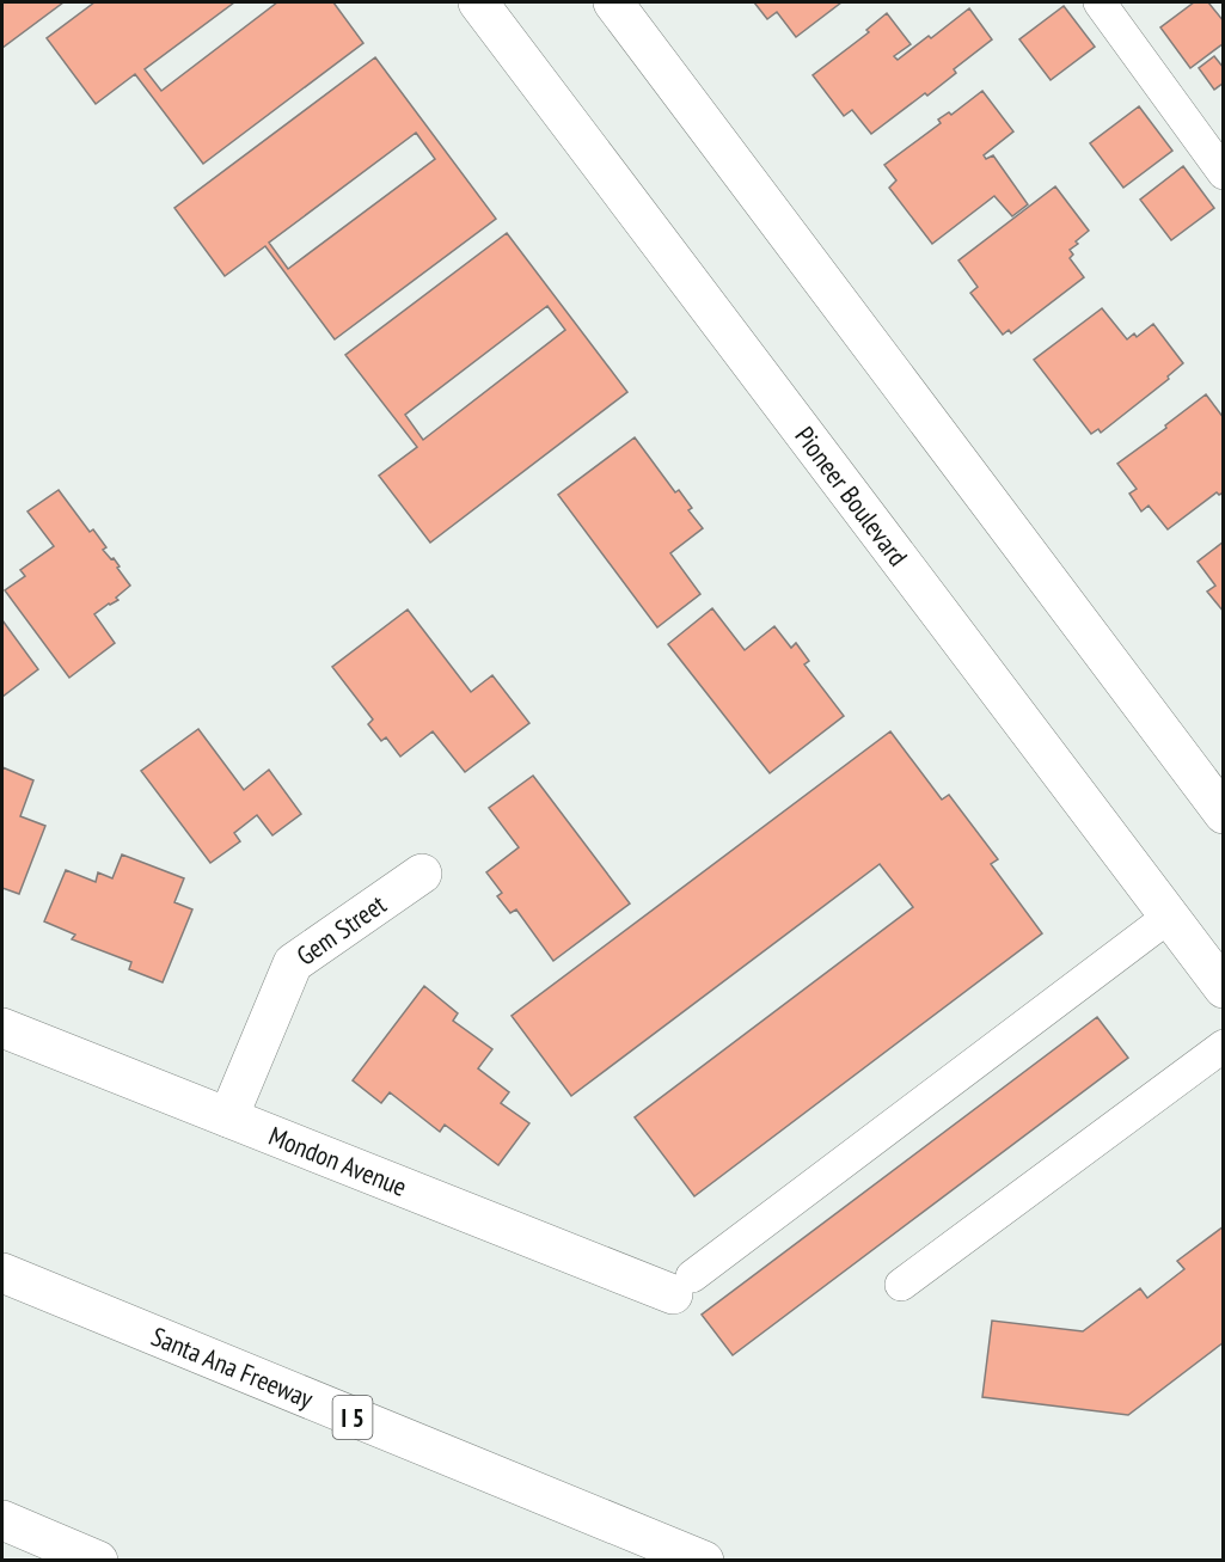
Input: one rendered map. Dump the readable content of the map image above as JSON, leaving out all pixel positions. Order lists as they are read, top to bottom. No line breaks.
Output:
{"streets":{"main road":["Pioneer Boulevard","Gem Street","Mondon Avenue","Santa Ana Freeway","I 5"]},"crossings":[["Gem Street","Mondon Avenue"]]}
